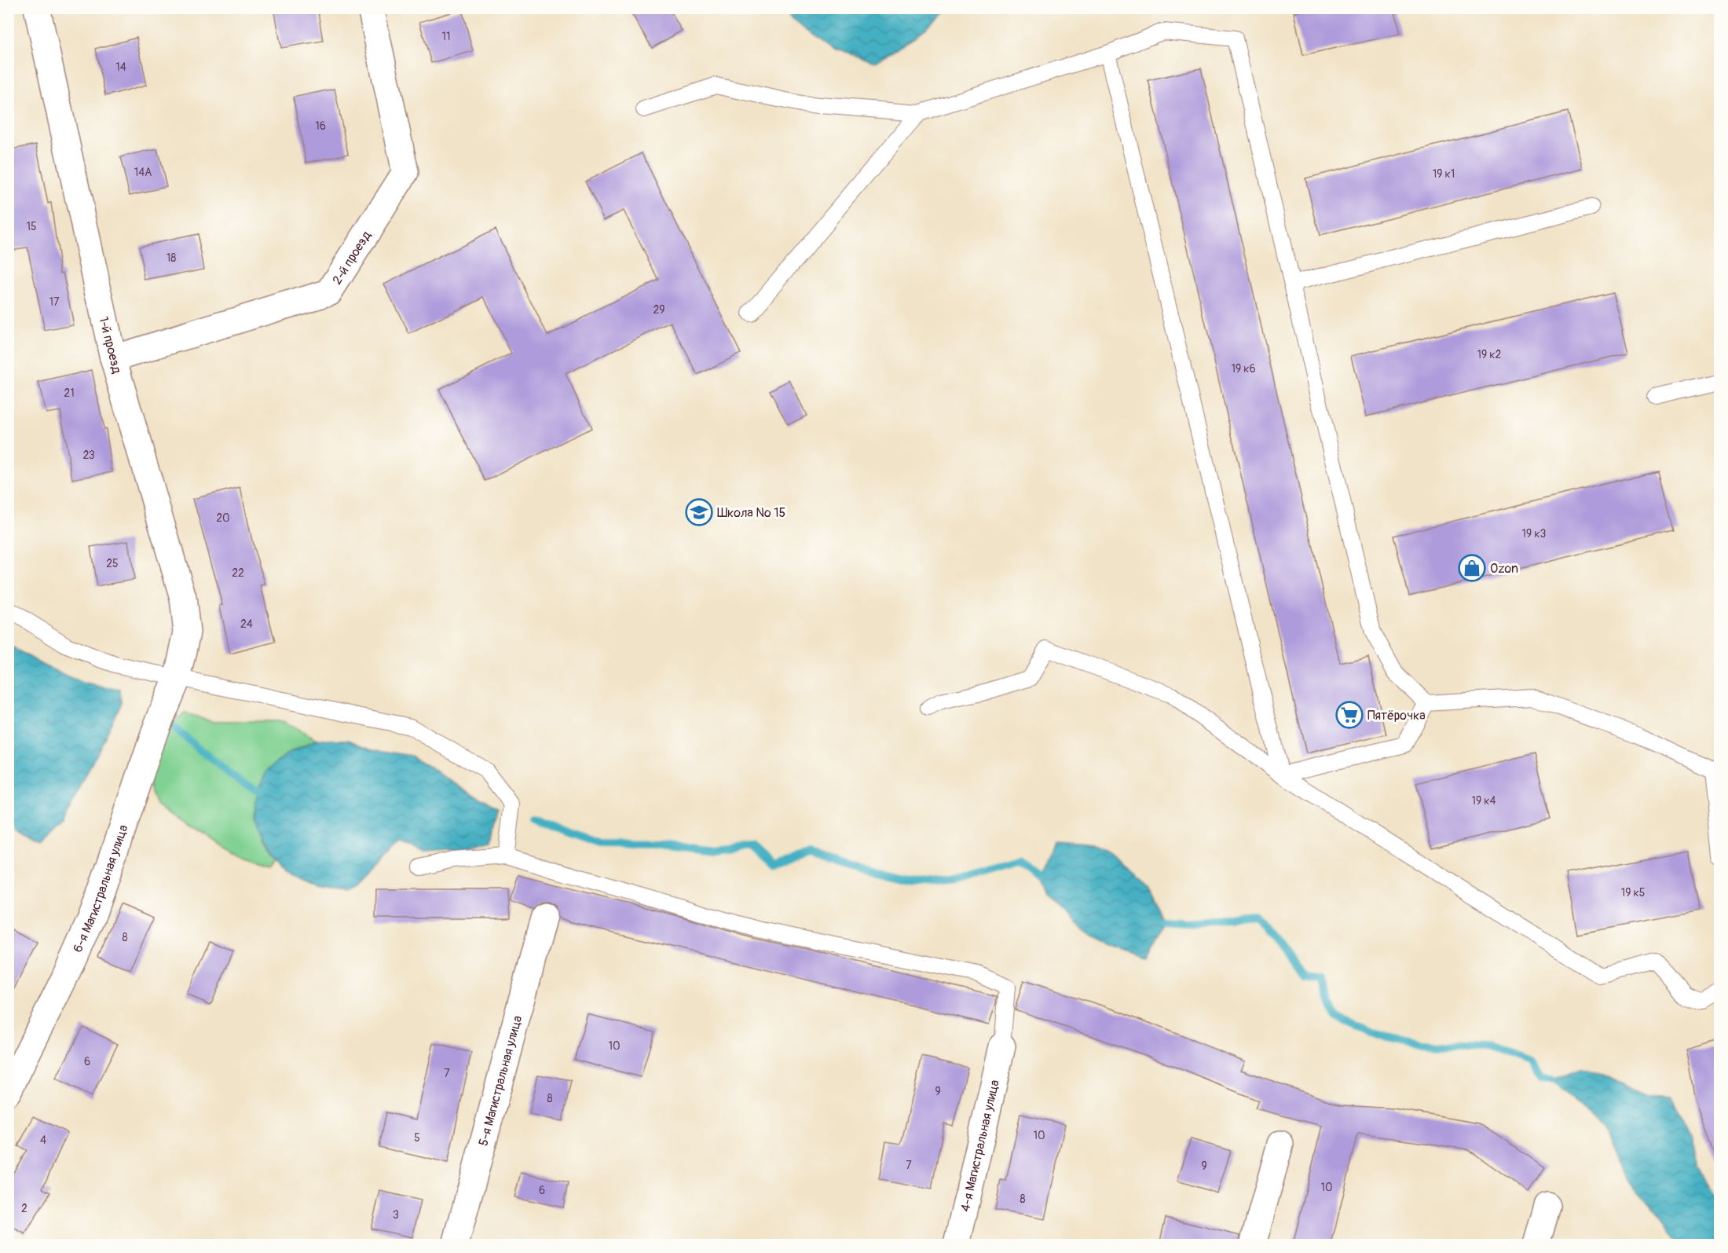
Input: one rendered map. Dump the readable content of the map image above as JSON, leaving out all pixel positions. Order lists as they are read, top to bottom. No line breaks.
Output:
{"streets":{"street":["2-й проезд","1-й проезд","6-я Магистральная улица","5-я Магистральная улица","4-я Магистральная улица"]},"crossings":[["2-й проезд","1-й проезд"],["1-й проезд","6-я Магистральная улица"]],"places":{"school or university":["Школа № 15"],"shop":["Ozon"],"supermarket":["Пятёрочка"]},"house_numbers":["11","14","16","14А","19 к1","15","18","17","29","19 к2","19 к6","21","23","20","19 к3","25","22","24","19 к4","19 к5","8","10","6","7","9","8","10","5","4","7","9","10","6","8","2","3"]}
